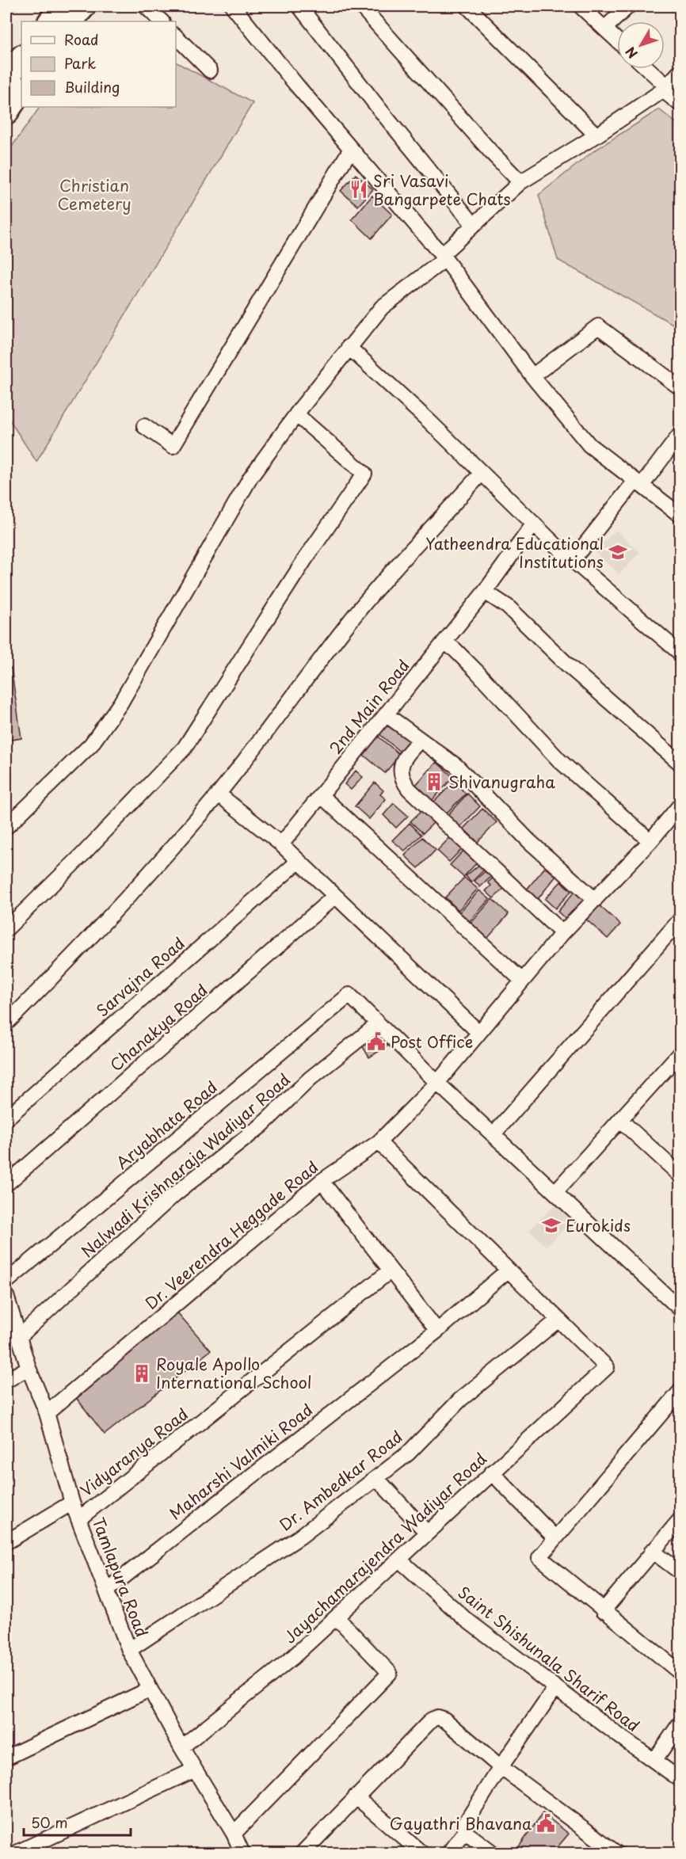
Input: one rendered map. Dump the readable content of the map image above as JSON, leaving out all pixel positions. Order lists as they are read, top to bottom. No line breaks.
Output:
{"streets":{"street":["2nd Main Road","Sarvajna Road","Chanakya Road","Aryabhata Road","Nalwadi Krishnaraja Wadiyar Road","Dr. Veerendra Heggade Road","Vidyaranya Road","Maharshi Valmiki Road","Dr. Ambedkar Road","Jayachamarajendra Wadiyar Road","Tamlapura Road","Saint Shishunala Sharif Road"]},"crossings":[["Aryabhata Road","Nalwadi Krishnaraja Wadiyar Road"],["Nalwadi Krishnaraja Wadiyar Road","Tamlapura Road"],["Dr. Veerendra Heggade Road","Tamlapura Road"],["Vidyaranya Road","Tamlapura Road"],["Maharshi Valmiki Road","Tamlapura Road"],["Dr. Ambedkar Road","Jayachamarajendra Wadiyar Road"],["Dr. Ambedkar Road","Tamlapura Road"],["Jayachamarajendra Wadiyar Road","Tamlapura Road"],["Jayachamarajendra Wadiyar Road","Saint Shishunala Sharif Road"]],"parks":["Christian Cemetery"],"places":{"restaurant":["Sri Vasavi Bangarpete Chats"],"school or university":["Yatheendra Educational Institutions","Eurokids"],"building":["Shivanugraha","Royale Apollo International School"],"public building":["Post Office","Gayathri Bhavana"]},"legend":["Road","Park","Building"],"scale_bar":"50 m","north":"bottom left"}
